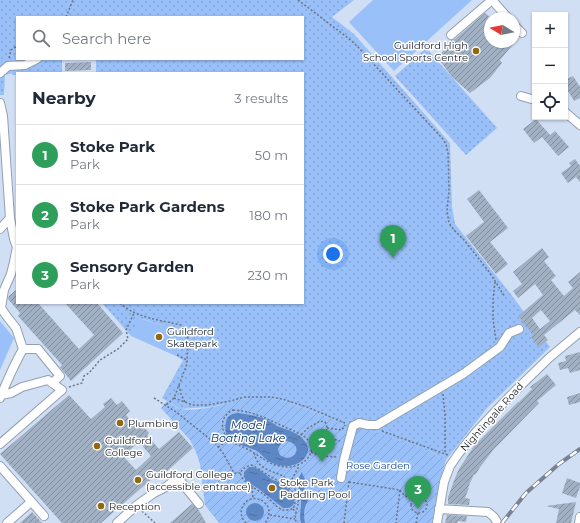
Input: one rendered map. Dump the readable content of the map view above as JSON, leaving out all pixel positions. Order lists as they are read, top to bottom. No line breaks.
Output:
{"streets":{"street":["Nightingale Road"]},"water":["Model Boating Lake"],"parks":["Rose Garden"],"places":["Guildford High School Sports Centre","Guildford Skatepark","Plumbing","Guildford College","Guildford College (accessible entrance)","Stoke Park Paddling Pool","Reception"],"north":"left","page":{"map_buttons":["+","−"],"search":"Search here","heading":["Nearby","3 results"],"list":[{"mark":"1","name":"Stoke Park","note":"Park","value":"50 m"},{"mark":"2","name":"Stoke Park Gardens","note":"Park","value":"180 m"},{"mark":"3","name":"Sensory Garden","note":"Park","value":"230 m"}],"pins":["1","2","3"]}}
